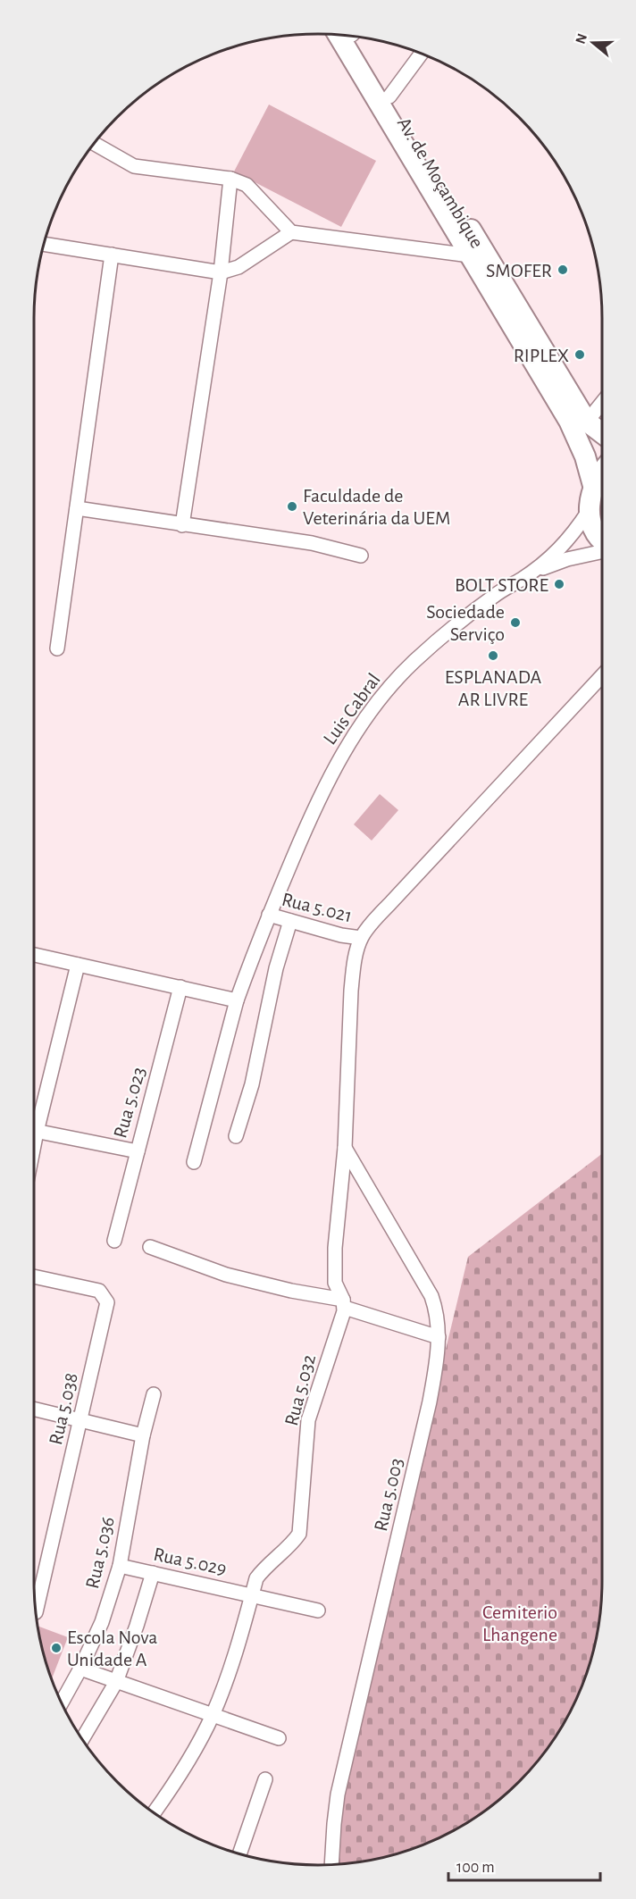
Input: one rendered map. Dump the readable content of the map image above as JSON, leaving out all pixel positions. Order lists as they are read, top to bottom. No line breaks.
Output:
{"streets":{"highway":["Av. de Moçambique"],"street":["Luis Cabral","Rua 5.021","Rua 5.023","Rua 5.032","Rua 5.038","Rua 5.003","Rua 5.036","Rua 5.029"]},"crossings":[["Luis Cabral","Rua 5.021"],["Rua 5.032","Rua 5.029"],["Rua 5.036","Rua 5.029"]],"parks":["Cemiterio Lhangene"],"places":["SMOFER","RIPLEX","Faculdade de Veterinária da UEM","BOLT STORE","Sociedade Serviço","ESPLANADA AR LIVRE","Escola Nova Unidade A"],"scale_bar":"100 m","north":"left"}
